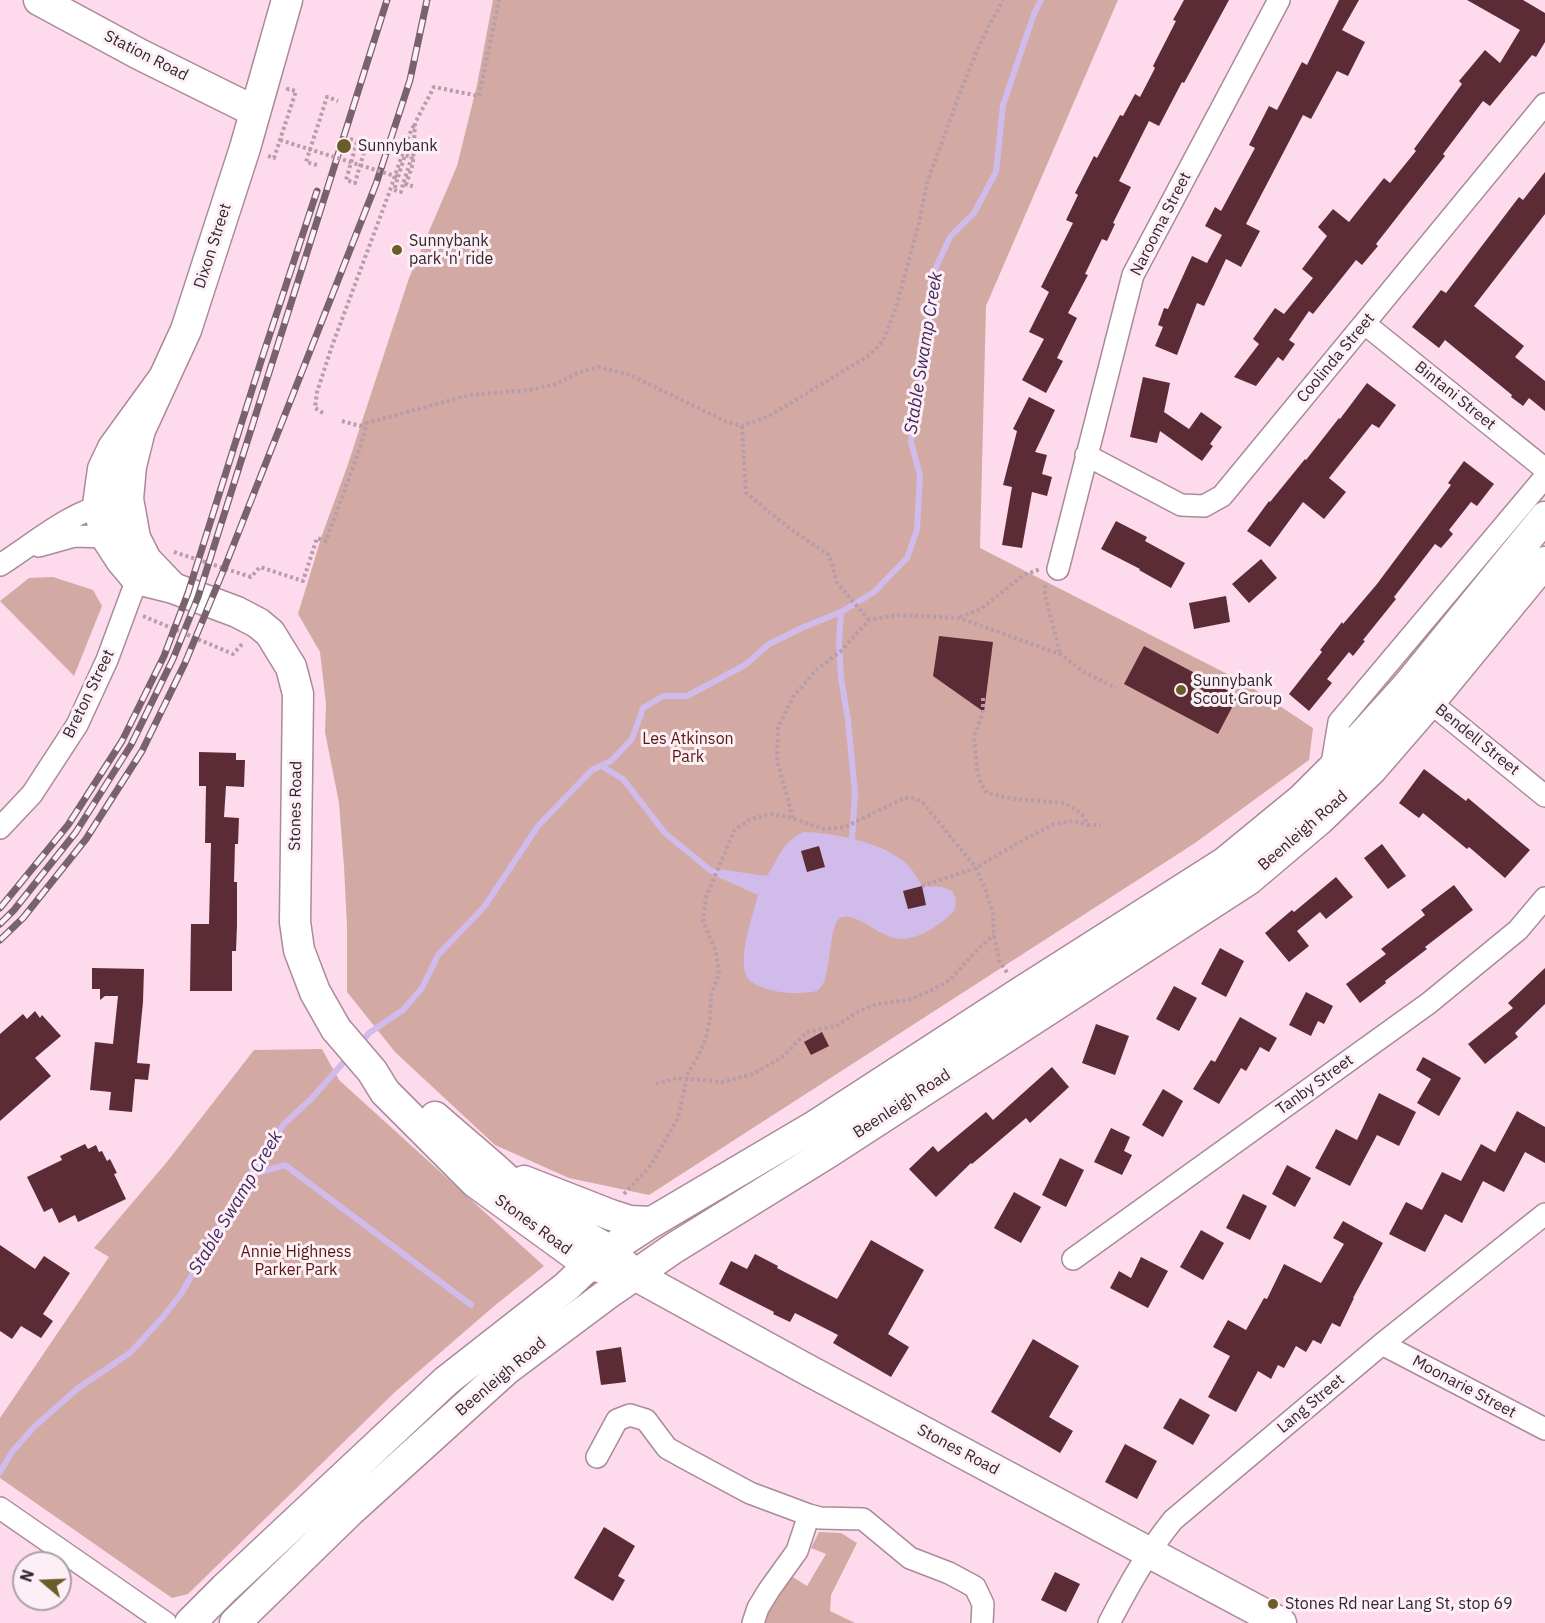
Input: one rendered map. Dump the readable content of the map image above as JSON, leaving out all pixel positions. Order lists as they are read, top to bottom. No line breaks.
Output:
{"streets":{"main road":["Station Road","Dixon Street","Stones Road","Beenleigh Road"],"street":["Narooma Street","Coolinda Street","Bintani Street","Breton Street","Bendell Street","Tanby Street","Moonarie Street","Lang Street"]},"crossings":[["Station Road","Dixon Street"],["Narooma Street","Coolinda Street"],["Dixon Street","Stones Road"],["Coolinda Street","Bintani Street"],["Breton Street","Stones Road"],["Bendell Street","Beenleigh Road"],["Stones Road","Beenleigh Road"],["Stones Road","Lang Street"],["Moonarie Street","Lang Street"]],"water":["Stable Swamp Creek"],"parks":["Les Atkinson Park","Annie Highness Parker Park"],"places":["Sunnybank","Sunnybank park 'n' ride","Sunnybank Scout Group","Stones Rd near Lang St, stop 69"],"north":"left"}
